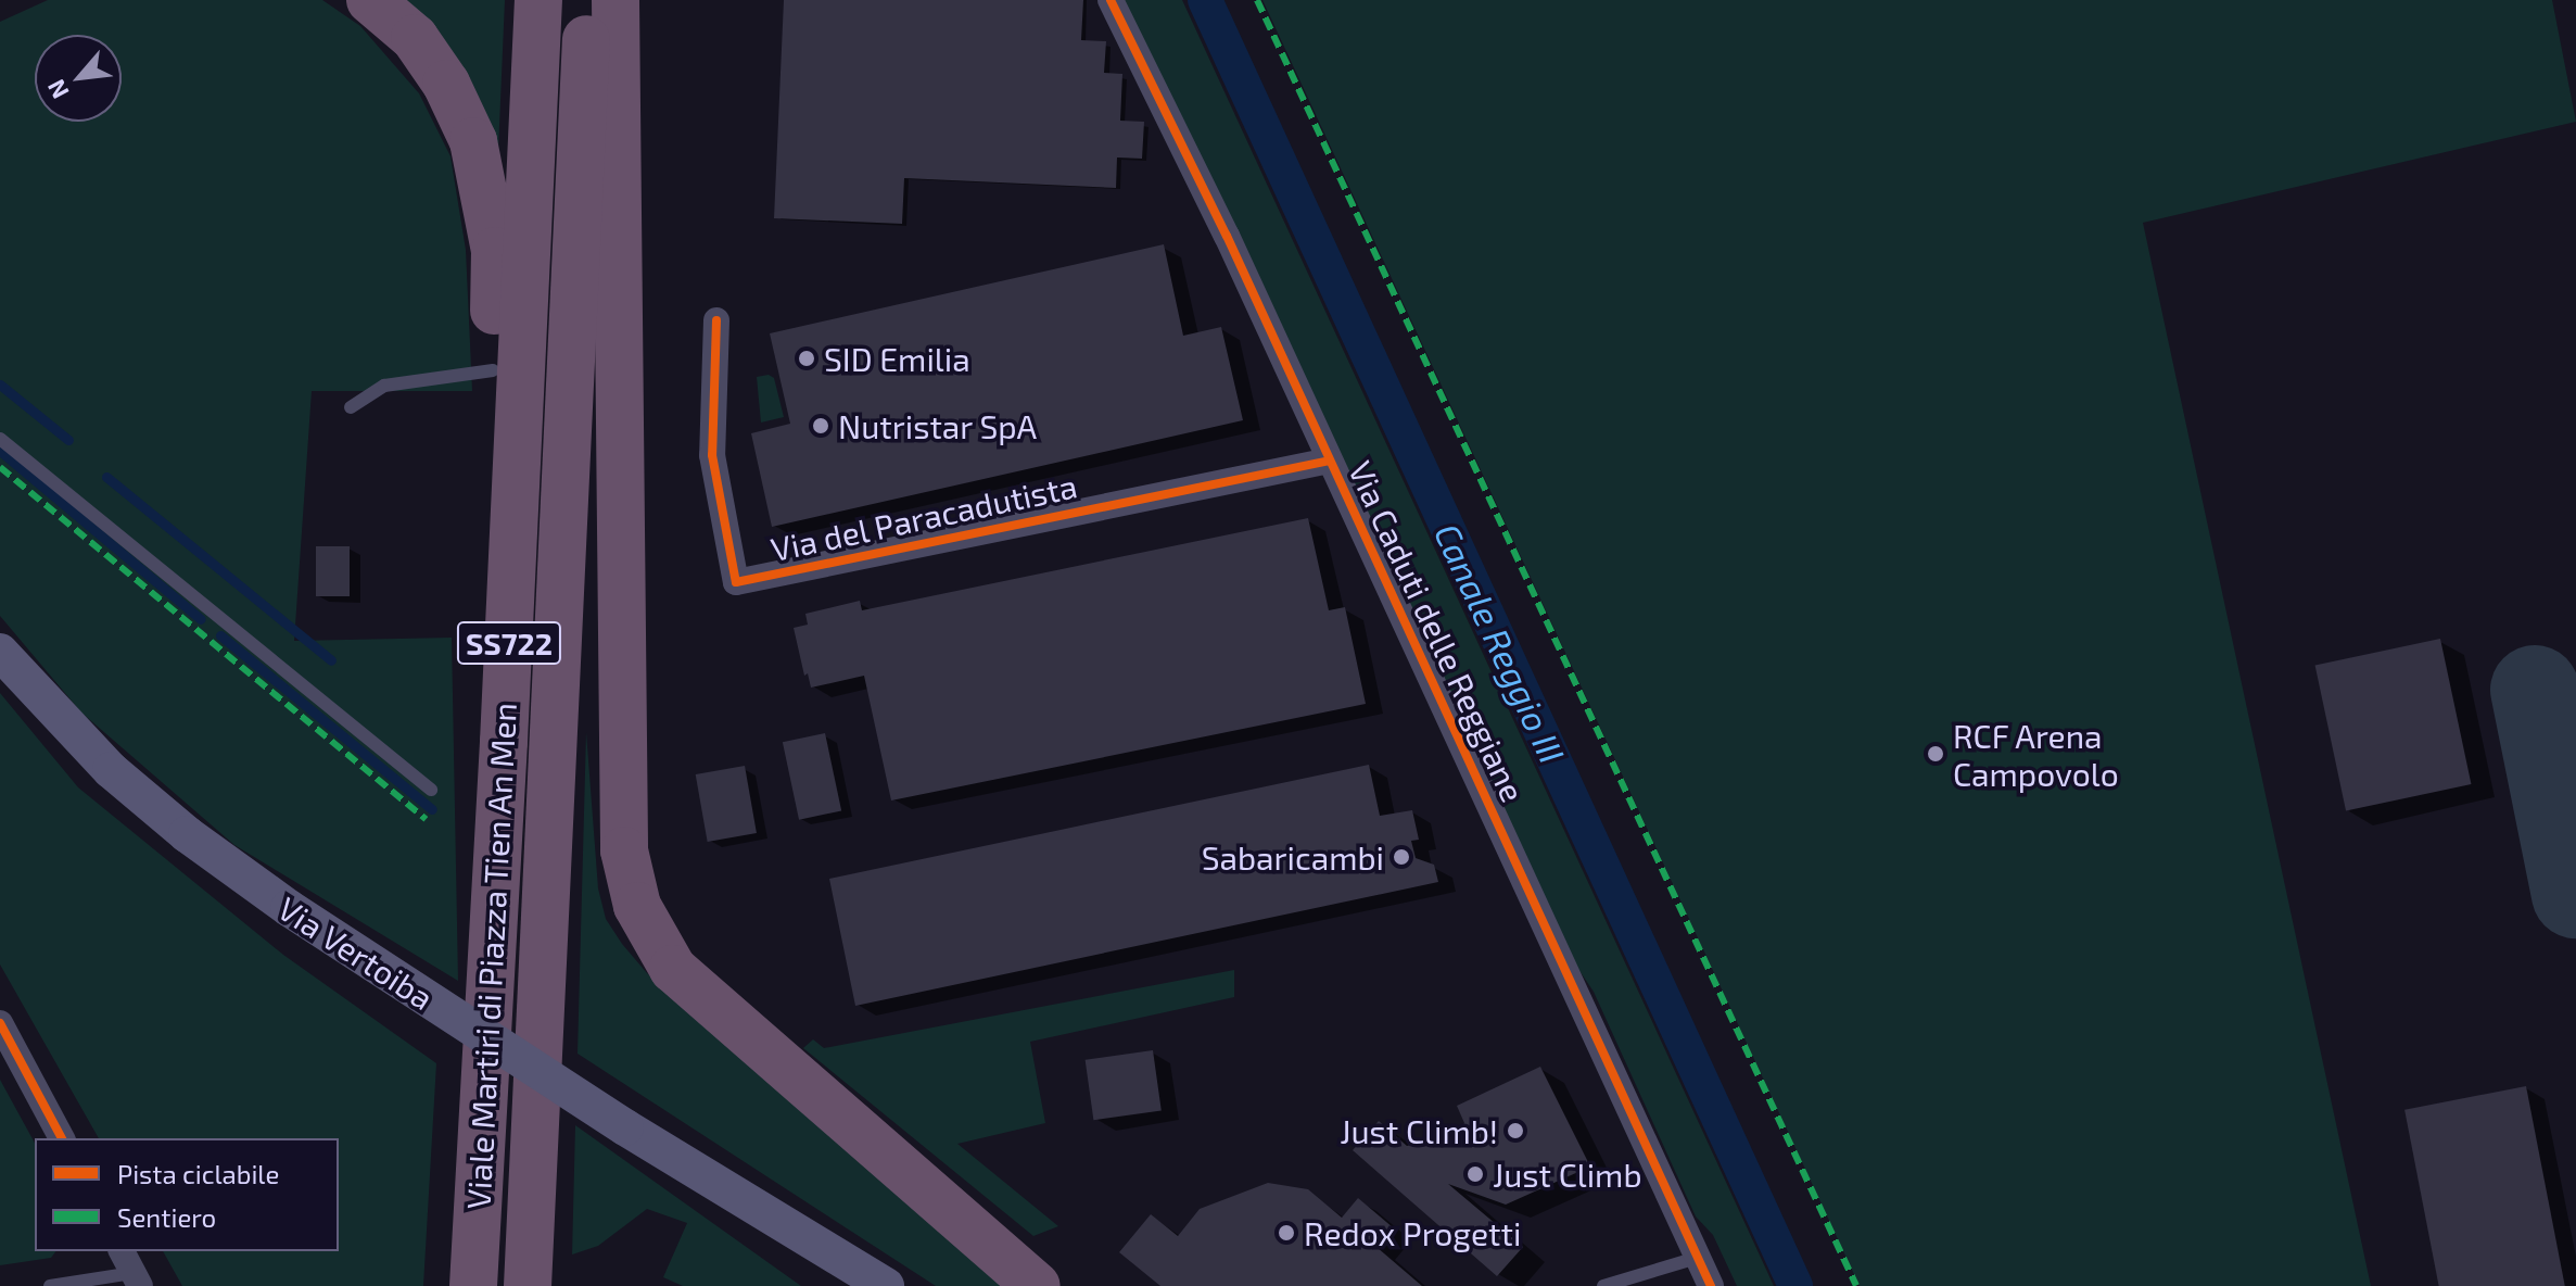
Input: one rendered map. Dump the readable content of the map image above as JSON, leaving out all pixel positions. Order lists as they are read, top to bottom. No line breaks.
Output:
{"streets":{"highway":["SS722","Viale Martiri di Piazza Tien An Men"],"main road":["Via Vertoiba"],"street":["Via del Paracadutista","Via Caduti delle Reggiane"]},"crossings":[["Via del Paracadutista","Via Caduti delle Reggiane"],["SS722","Viale Martiri di Piazza Tien An Men"]],"water":["Canale Reggio III"],"places":["SID Emilia","Nutristar SpA","RCF Arena Campovolo","Sabaricambi","Just Climb!","Just Climb","Redox Progetti"],"legend":["Pista ciclabile","Sentiero"],"north":"bottom left"}
